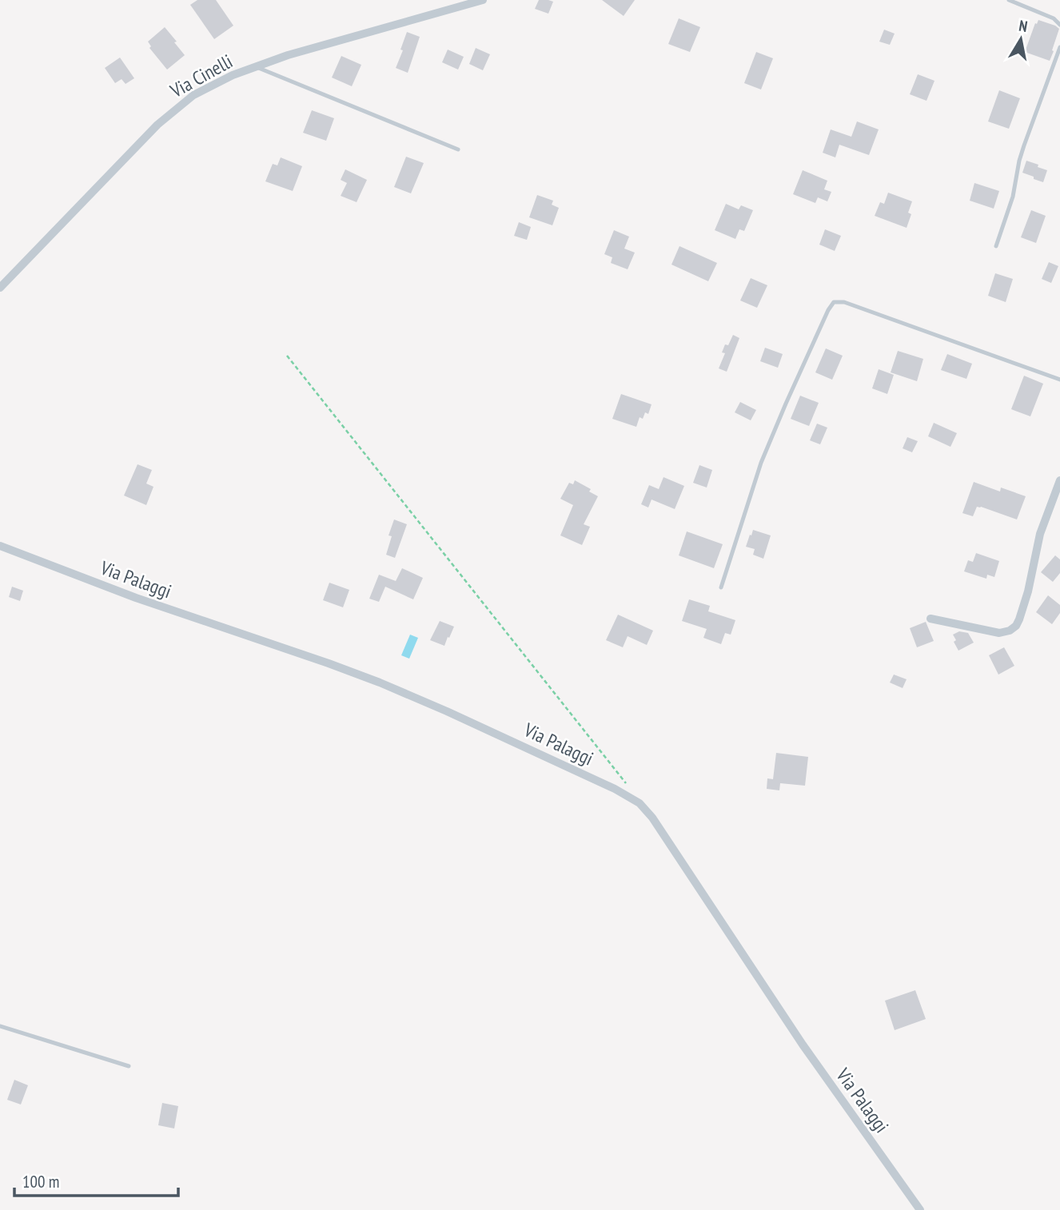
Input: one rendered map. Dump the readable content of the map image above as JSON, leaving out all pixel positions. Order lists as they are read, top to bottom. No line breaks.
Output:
{"streets":{"street":["Via Cinelli","Via Palaggi"]},"scale_bar":"100 m","north":"top"}
